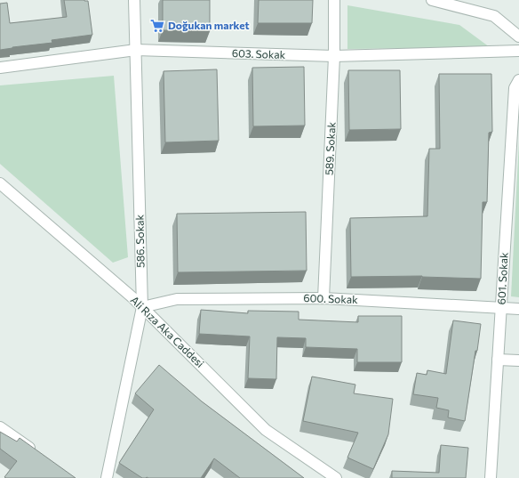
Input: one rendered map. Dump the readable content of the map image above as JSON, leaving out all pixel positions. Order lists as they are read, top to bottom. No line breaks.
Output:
{"streets":{"street":["603. Sokak","589. Sokak","586. Sokak","601. Sokak","600. Sokak","Ali Rıza Aka Caddesi"]},"crossings":[["603. Sokak","589. Sokak"],["603. Sokak","586. Sokak"],["589. Sokak","600. Sokak"],["586. Sokak","600. Sokak"],["586. Sokak","Ali Rıza Aka Caddesi"],["601. Sokak","600. Sokak"],["600. Sokak","Ali Rıza Aka Caddesi"]],"places":{"supermarket":["Doğukan market"]}}
